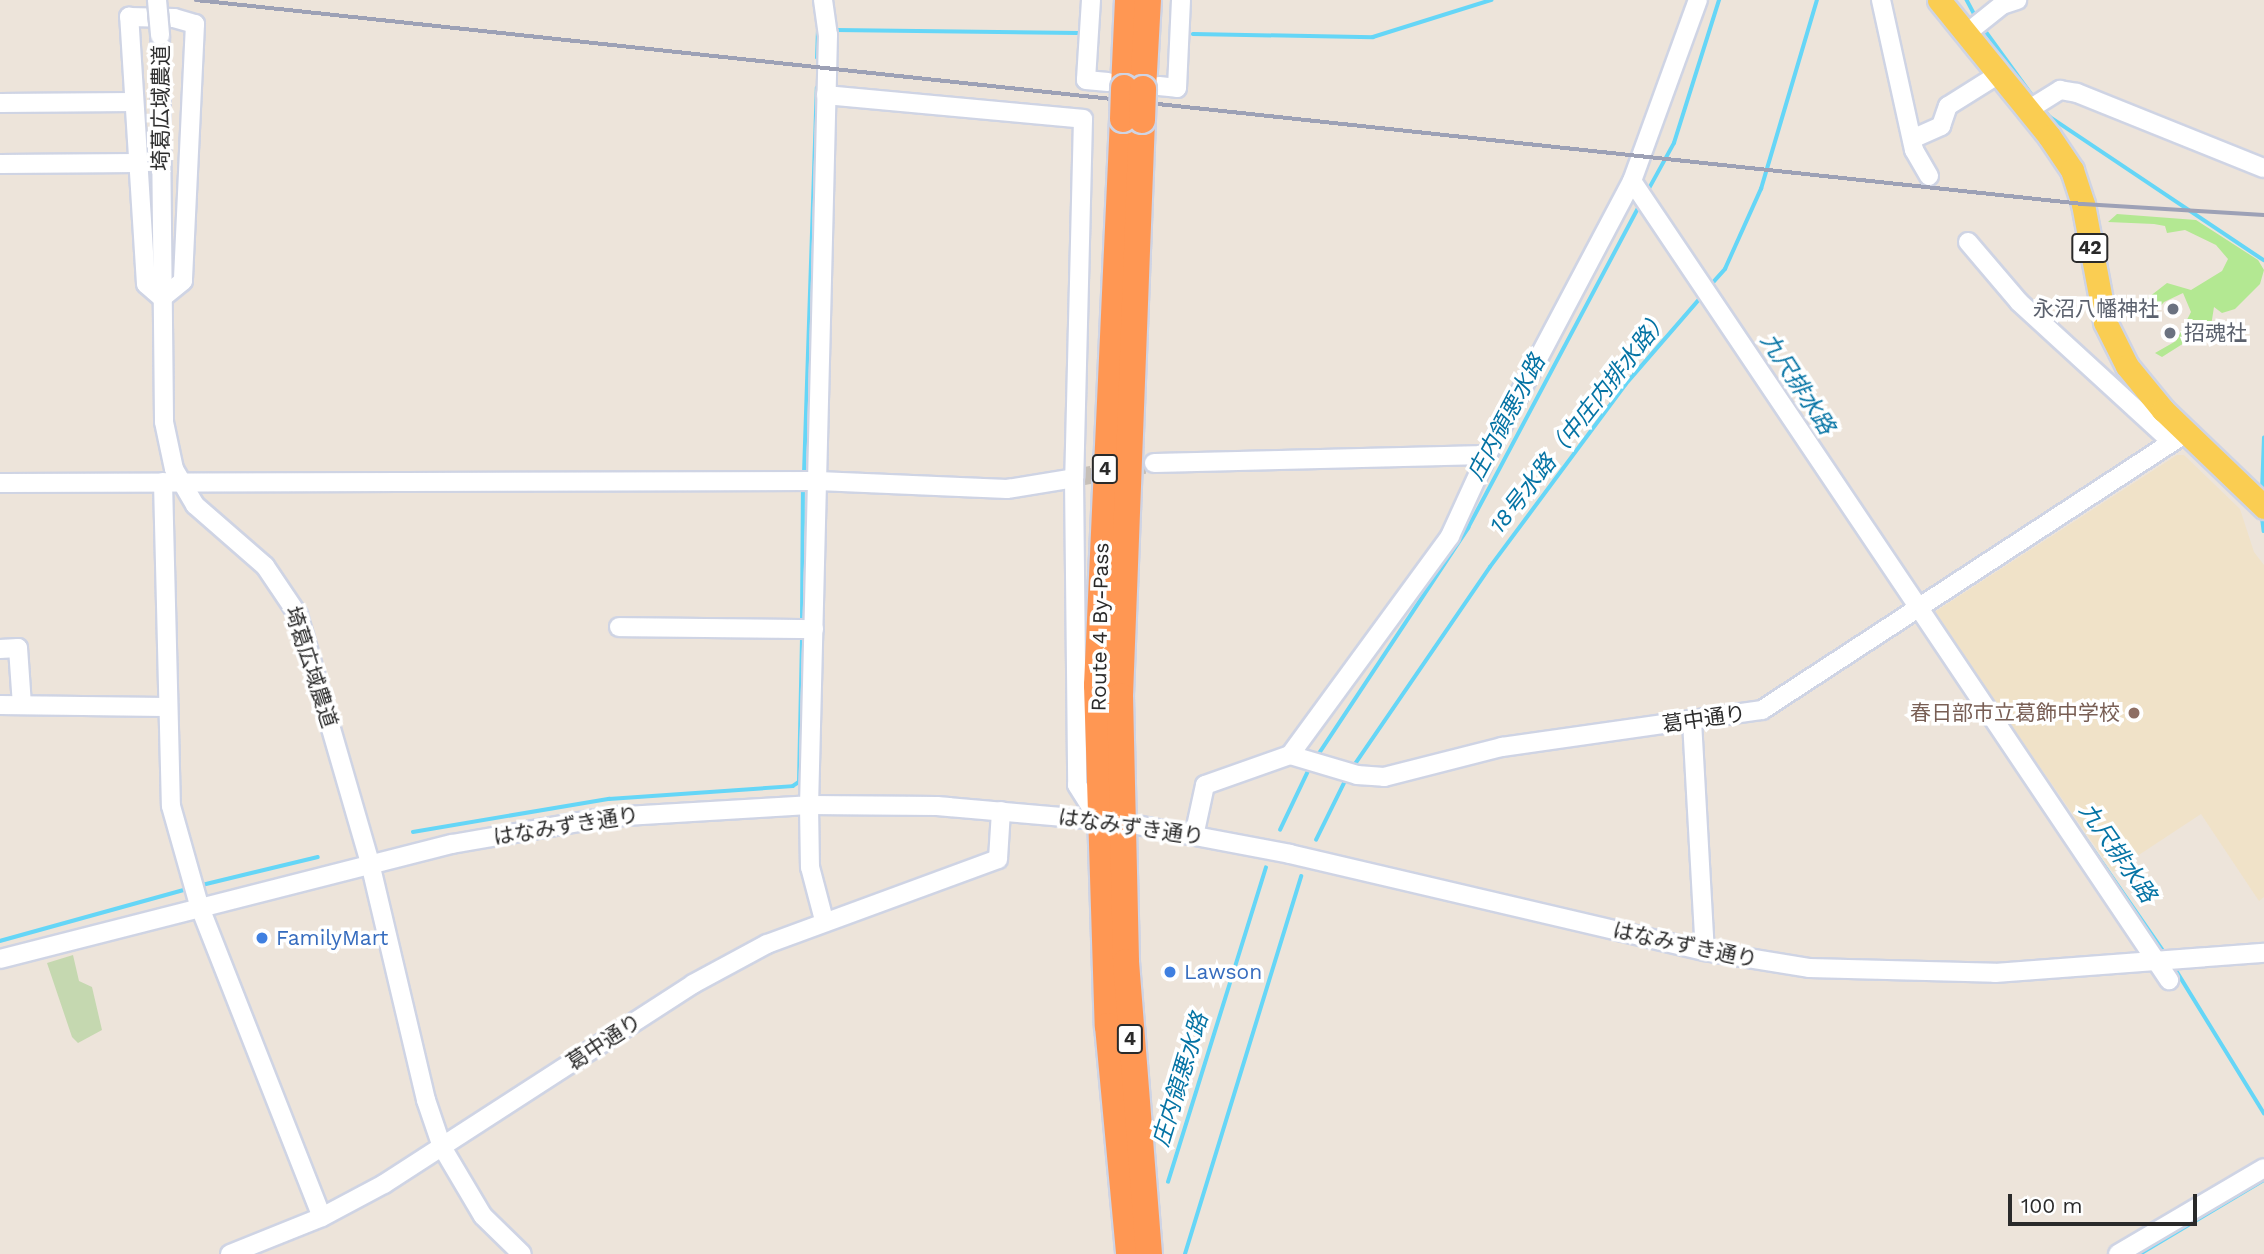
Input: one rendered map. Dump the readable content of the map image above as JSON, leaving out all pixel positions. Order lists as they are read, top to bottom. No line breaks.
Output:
{"streets":{"highway":["4","Route 4 By-Pass"],"main road":["42"],"street":["埼葛広域農道","葛中通り","はなみずき通り"]},"crossings":[["埼葛広域農道","葛中通り"],["埼葛広域農道","はなみずき通り"],["42","葛中通り"],["Route 4 By-Pass","はなみずき通り"],["葛中通り","はなみずき通り"]],"water":["九尺排水路","庄内領悪水路","18号水路（中庄内排水路）"],"places":["永沼八幡神社","招魂社","春日部市立葛飾中学校","FamilyMart","Lawson"],"scale_bar":"100 m"}
